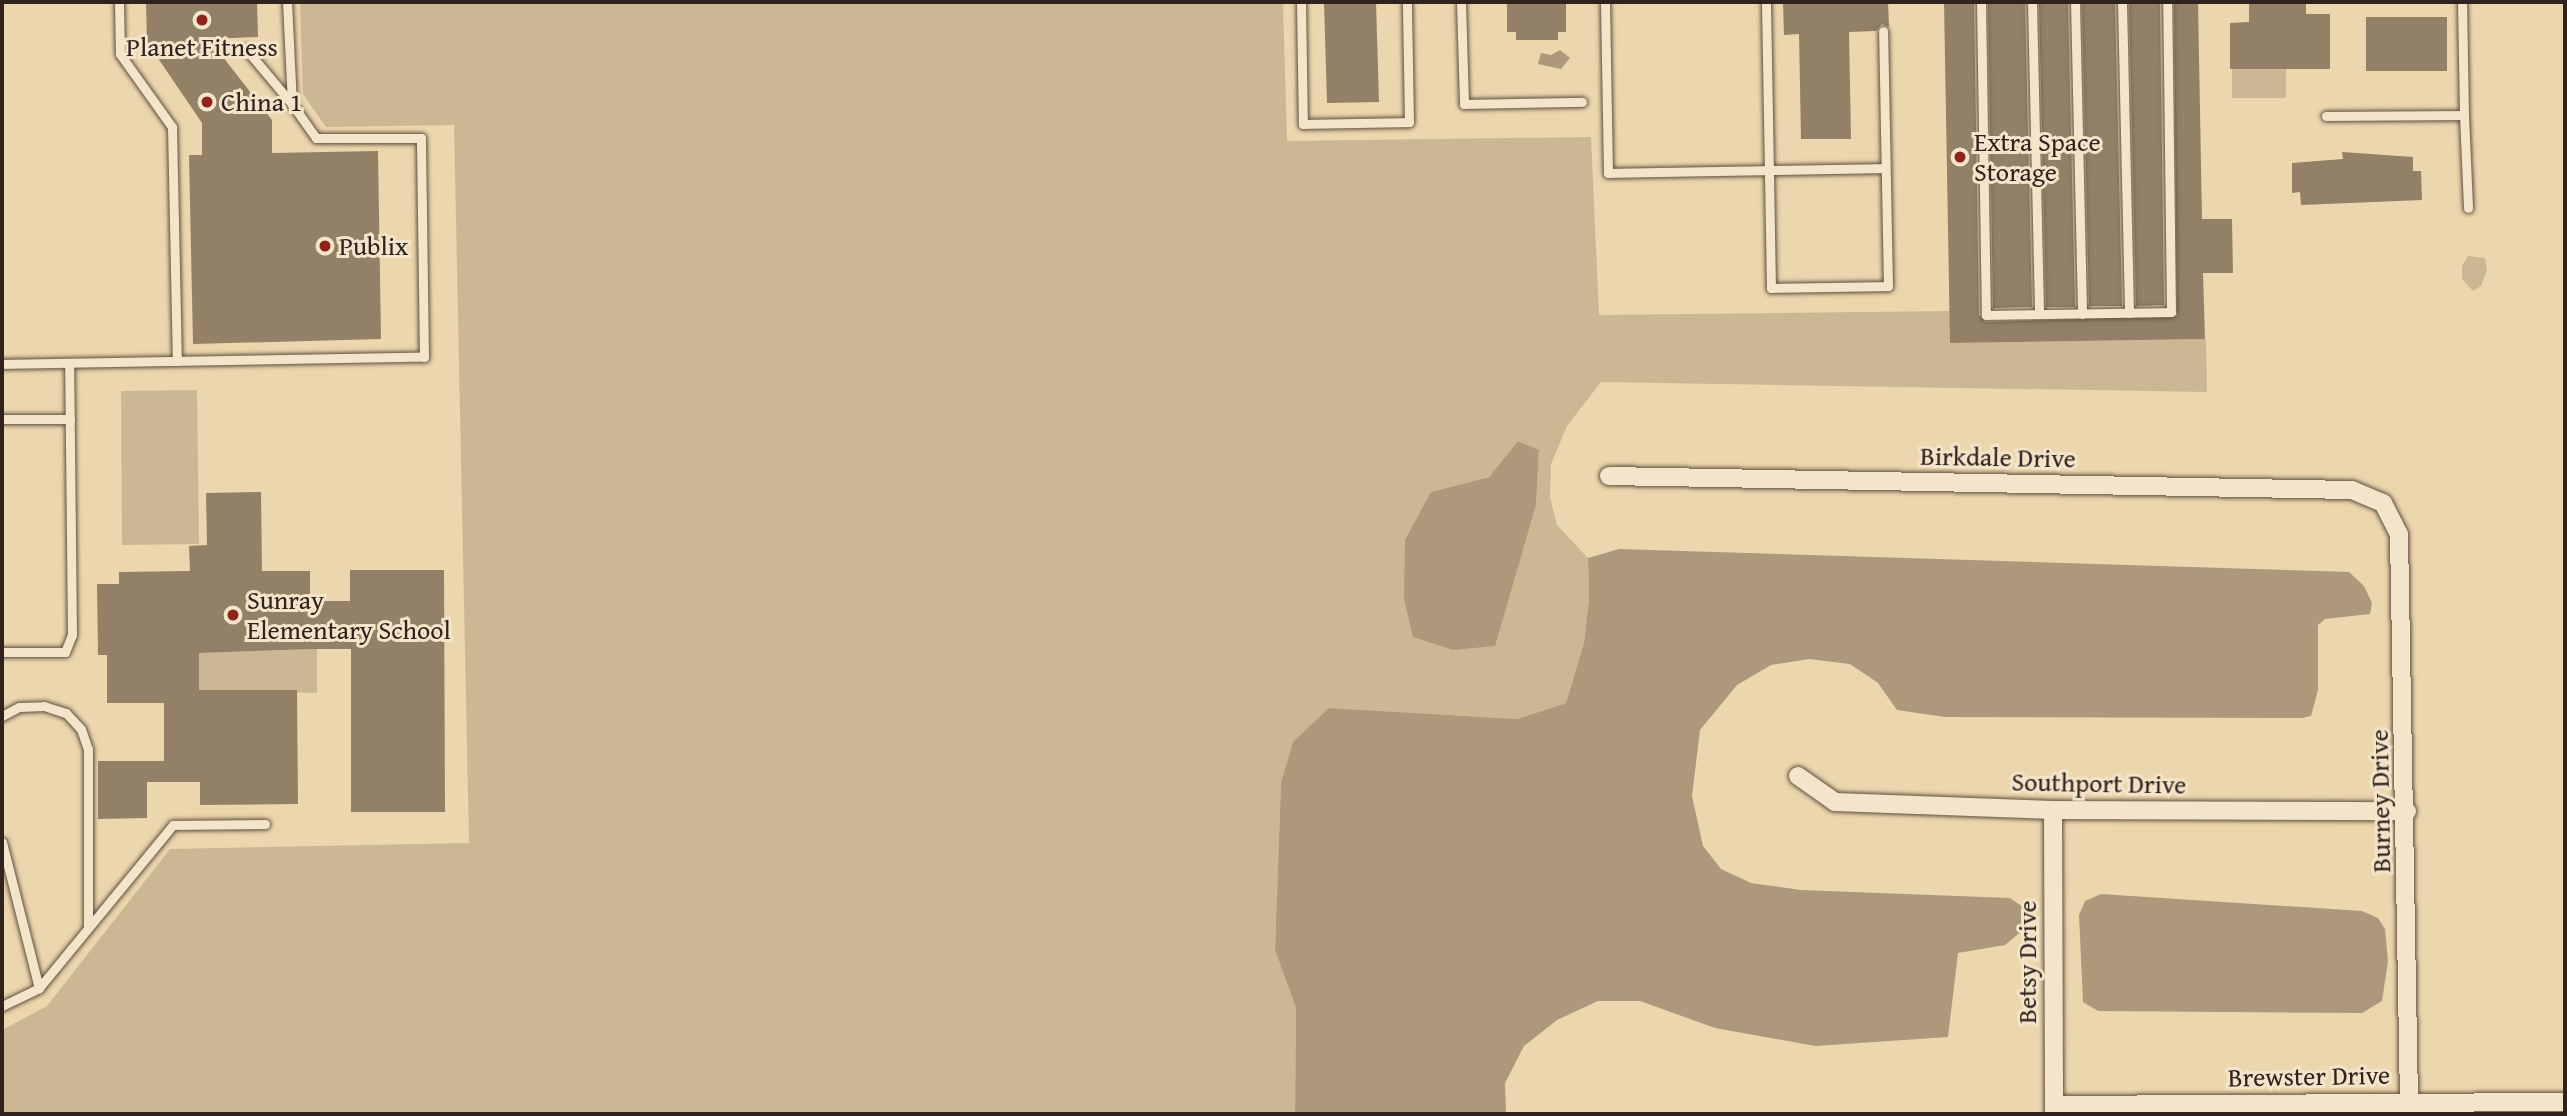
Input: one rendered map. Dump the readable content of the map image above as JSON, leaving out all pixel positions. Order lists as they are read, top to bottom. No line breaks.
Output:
{"streets":{"street":["Birkdale Drive","Southport Drive","Burney Drive","Betsy Drive","Brewster Drive"]},"crossings":[["Birkdale Drive","Burney Drive"],["Southport Drive","Burney Drive"],["Southport Drive","Betsy Drive"],["Burney Drive","Brewster Drive"],["Betsy Drive","Brewster Drive"]],"places":["Planet Fitness","China 1","Extra Space Storage","Publix","Sunray Elementary School"]}
